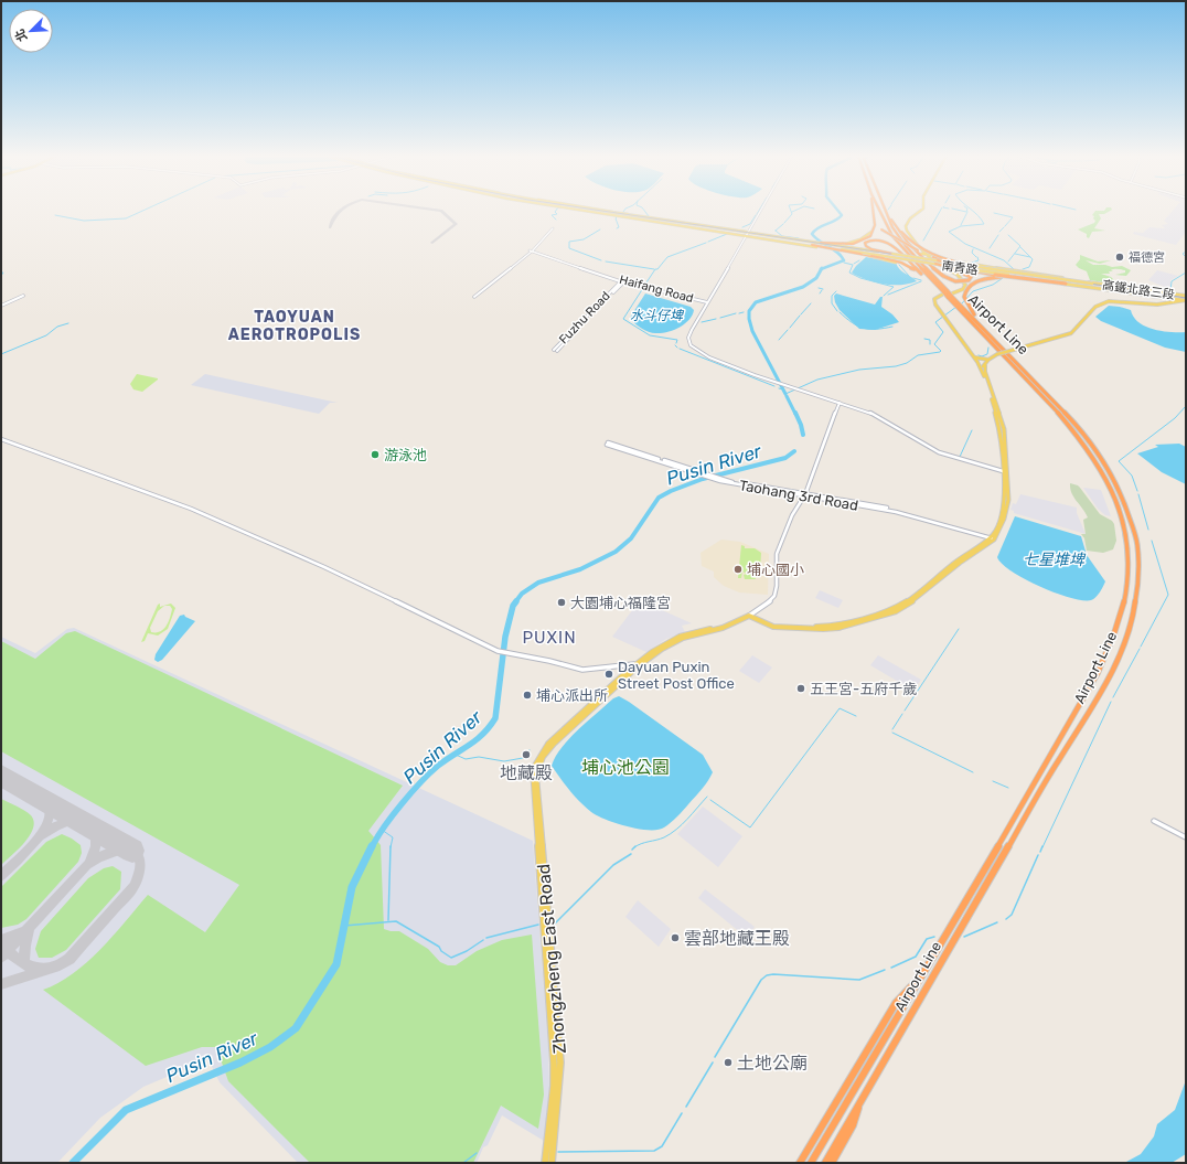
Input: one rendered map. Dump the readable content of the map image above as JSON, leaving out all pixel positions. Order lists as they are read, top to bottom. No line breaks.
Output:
{"streets":{"highway":["Airport Line"],"main road":["南青路","高鐵北路三段","Zhongzheng East Road"],"street":["Haifang Road","Fuzhu Road","Taohang 3rd Road"]},"crossings":[["南青路","高鐵北路三段"],["Haifang Road","Fuzhu Road"]],"districts":["TAOYUAN AEROTROPOLIS","PUXIN"],"water":["水斗仔埤","Pusin River","七星堆埤"],"parks":["埔心池公園"],"places":["福德宮","游泳池","埔心國小","大園埔心福隆宮","Dayuan Puxin Street Post Office","五王宮-五府千歲","埔心派出所","地藏殿","雲部地藏王殿","土地公廟"],"north":"bottom left"}
